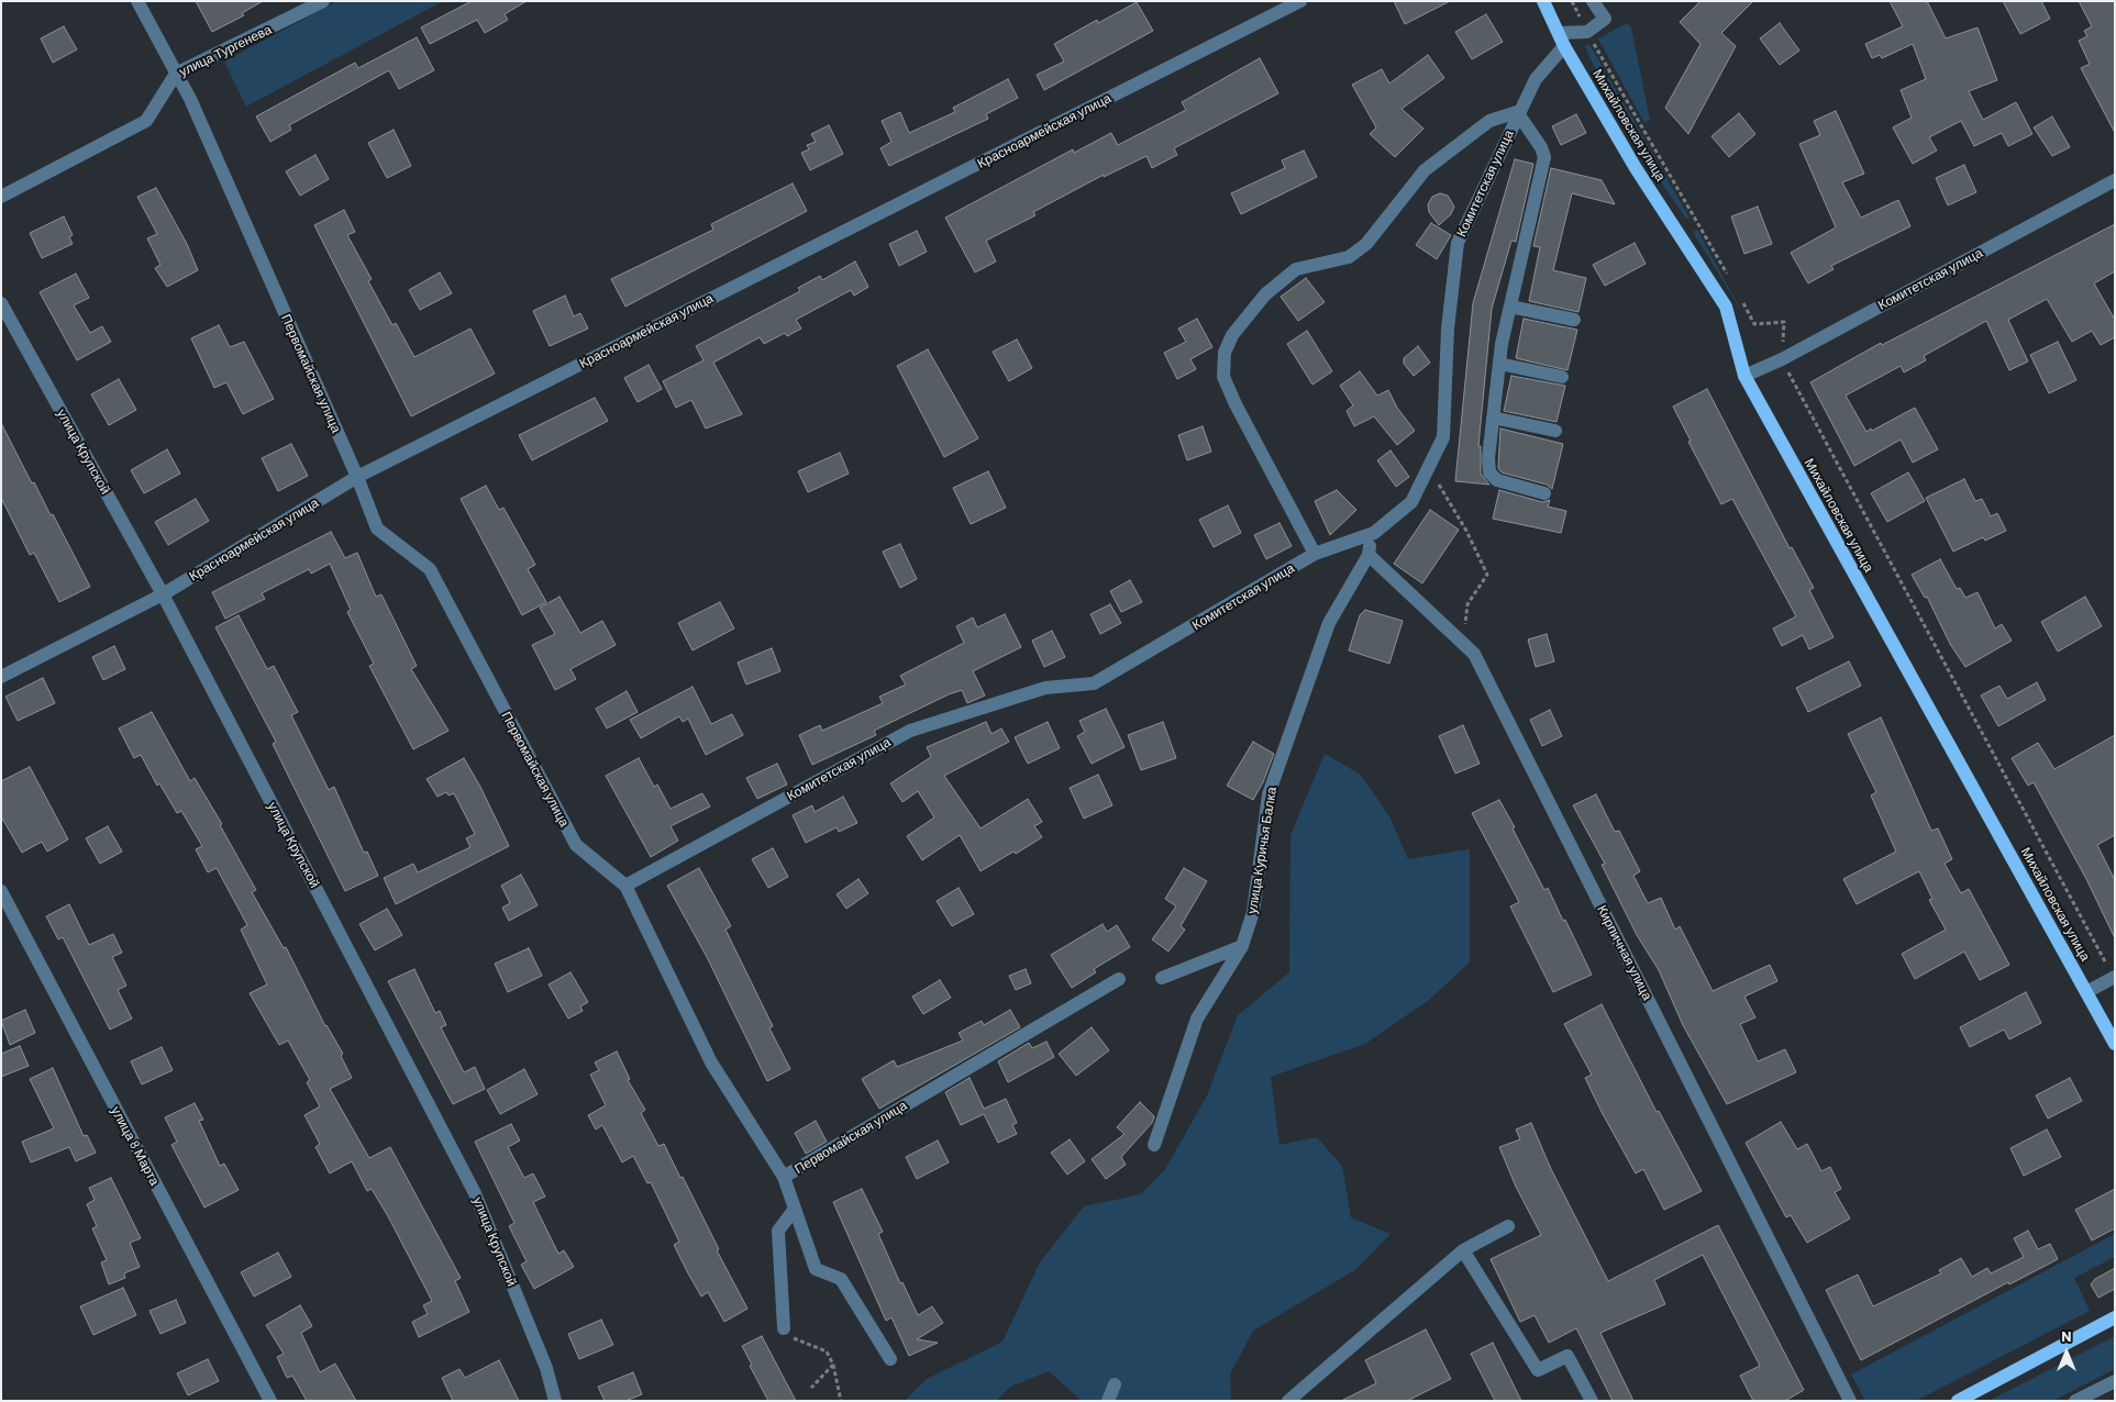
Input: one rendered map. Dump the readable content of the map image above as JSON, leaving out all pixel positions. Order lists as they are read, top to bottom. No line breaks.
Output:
{"streets":{"main road":["Михайловская улица"],"street":["улица Тургенева","Красноармейская улица","Комитетская улица","Первомайская улица","улица Крупской","улица Куричья Балка","Кирпичная улица","улица 8 Марта"]},"crossings":[["улица Тургенева","Первомайская улица"],["Михайловская улица","Комитетская улица"],["Красноармейская улица","Первомайская улица"],["Красноармейская улица","улица Крупской"],["Комитетская улица","Первомайская улица"],["улица Куричья Балка","Кирпичная улица"]],"north":"top"}
